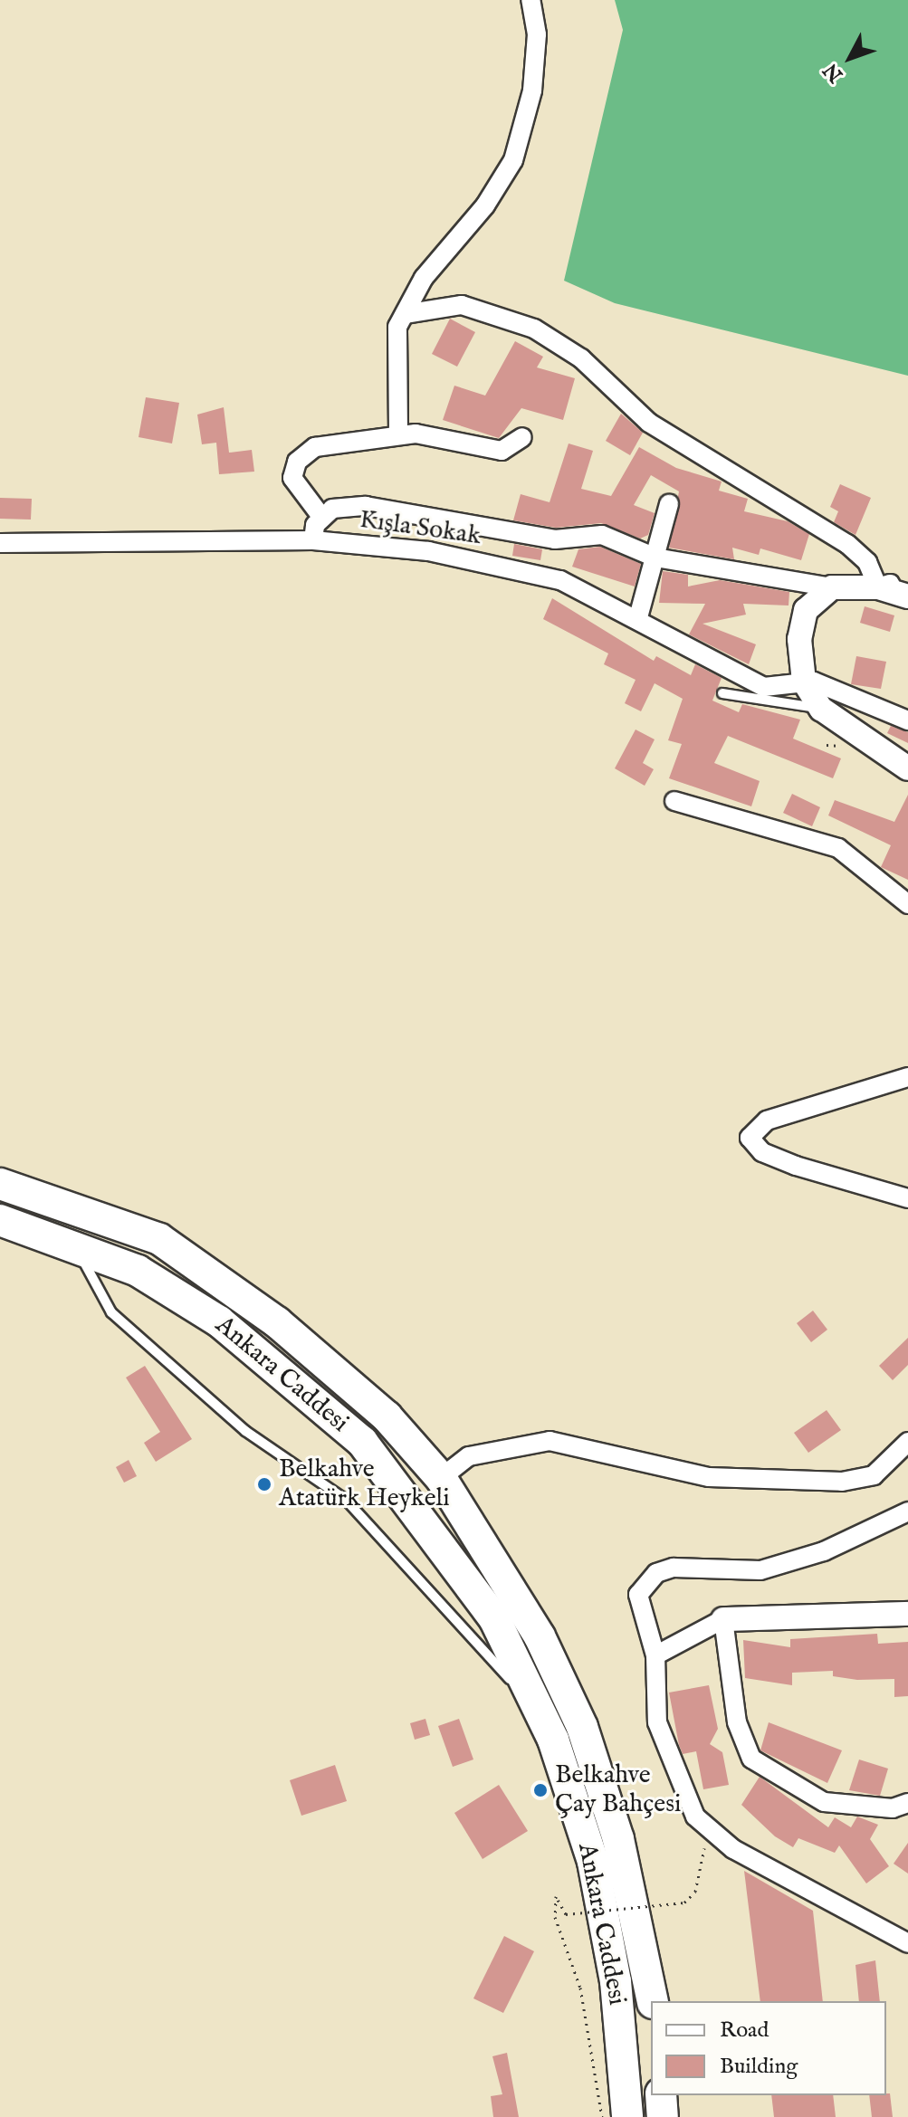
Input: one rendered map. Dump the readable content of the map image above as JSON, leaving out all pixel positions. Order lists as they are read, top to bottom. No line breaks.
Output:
{"streets":{"highway":["Ankara Caddesi"],"street":["Kışla Sokak"]},"places":["Belkahve Atatürk Heykeli","Belkahve Çay Bahçesi"],"legend":["Road","Building"],"north":"bottom left"}
